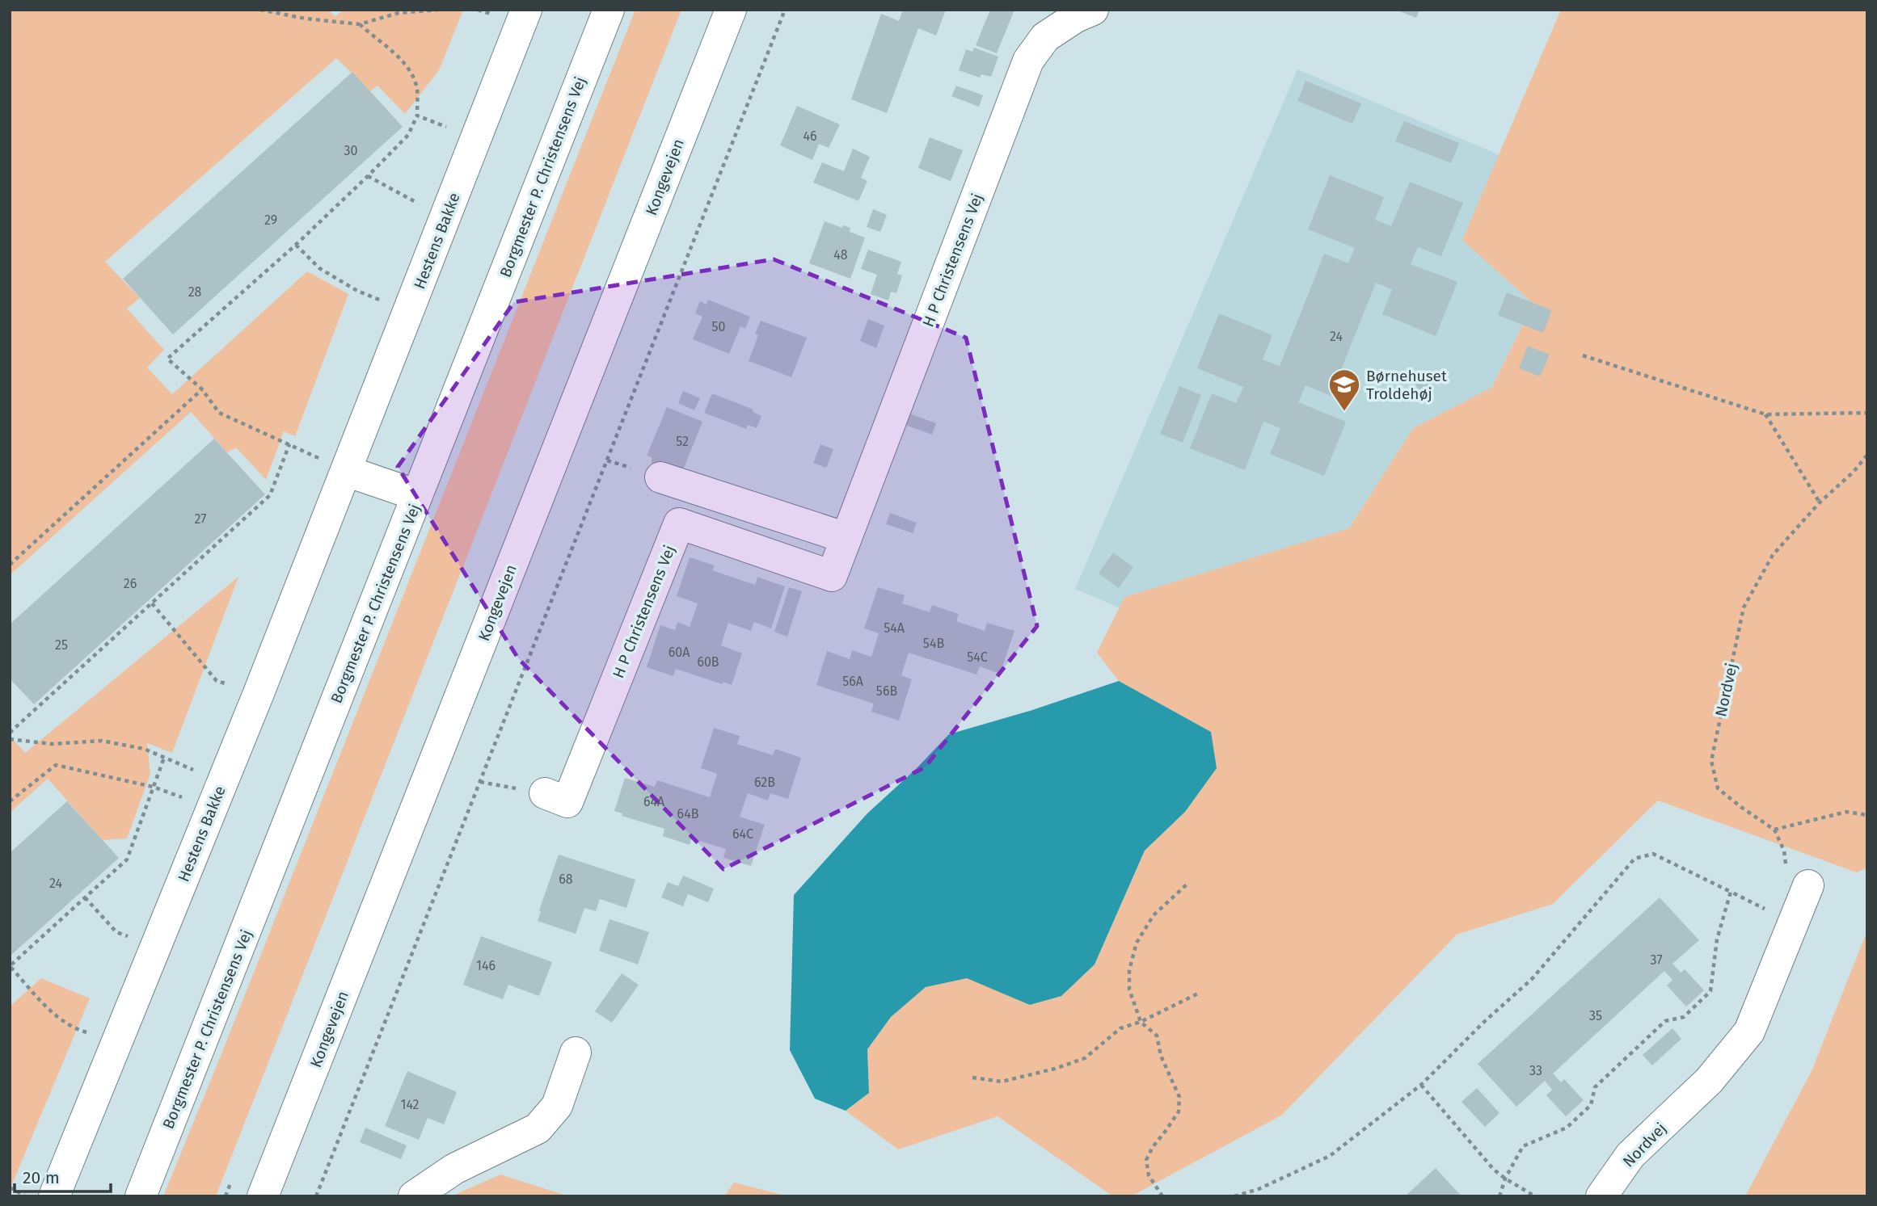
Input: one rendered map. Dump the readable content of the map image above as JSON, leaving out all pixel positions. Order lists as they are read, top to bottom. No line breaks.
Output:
{"streets":{"street":["Borgmester P. Christensens Vej","Kongevejen","Hestens Bakke","H P Christensens Vej","Nordvej"]},"places":{"school or university":["Børnehuset Troldehøj"]},"house_numbers":["46","30","29","48","28","50","24","52","27","26","54A","54B","25","60A","54C","60B","56A","56B","62B","64A","64B","64C","68","24","37","146","35","33","142"],"scale_bar":"20 m"}
